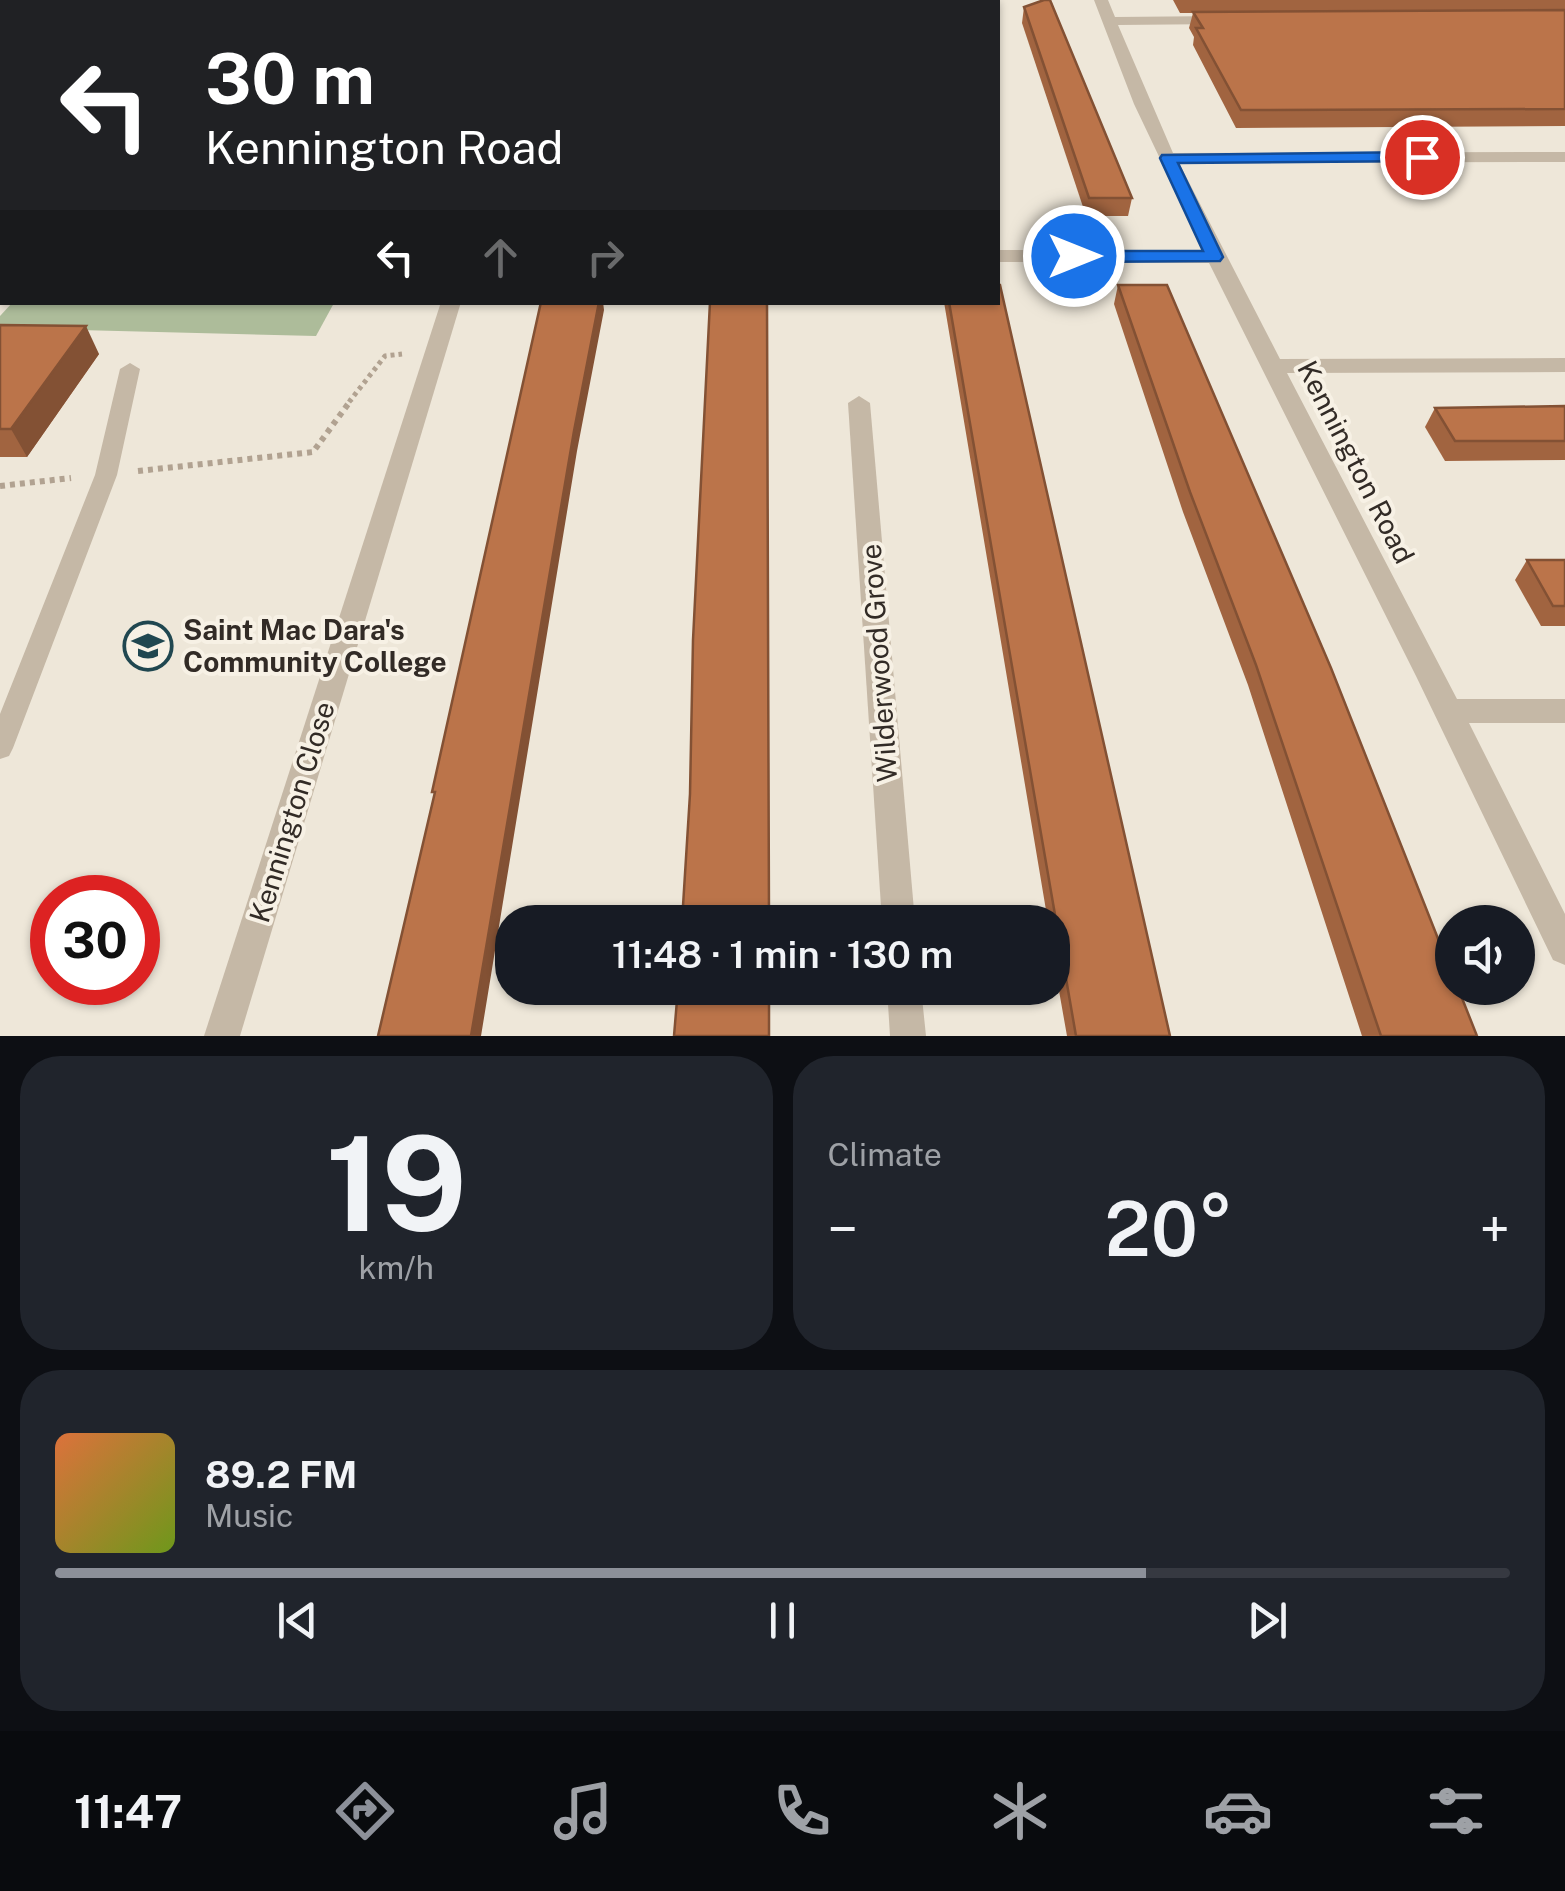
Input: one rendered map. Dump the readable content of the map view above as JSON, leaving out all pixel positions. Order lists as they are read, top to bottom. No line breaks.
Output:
{"streets":{"street":["Kennington Road","Wilderwood Grove","Kennington Close"]},"places":{"school or university":["Saint Mac Dara's Community College"]},"page":{"turn":["30 m","Kennington Road"],"limit":"30","trip":"11:48 · 1 min · 130 m","tile":[["19","km/h"],"Climate"],"heat":["−","20°","+"],"song":["89.2 FM","Music"],"tabs":"11:47"}}
